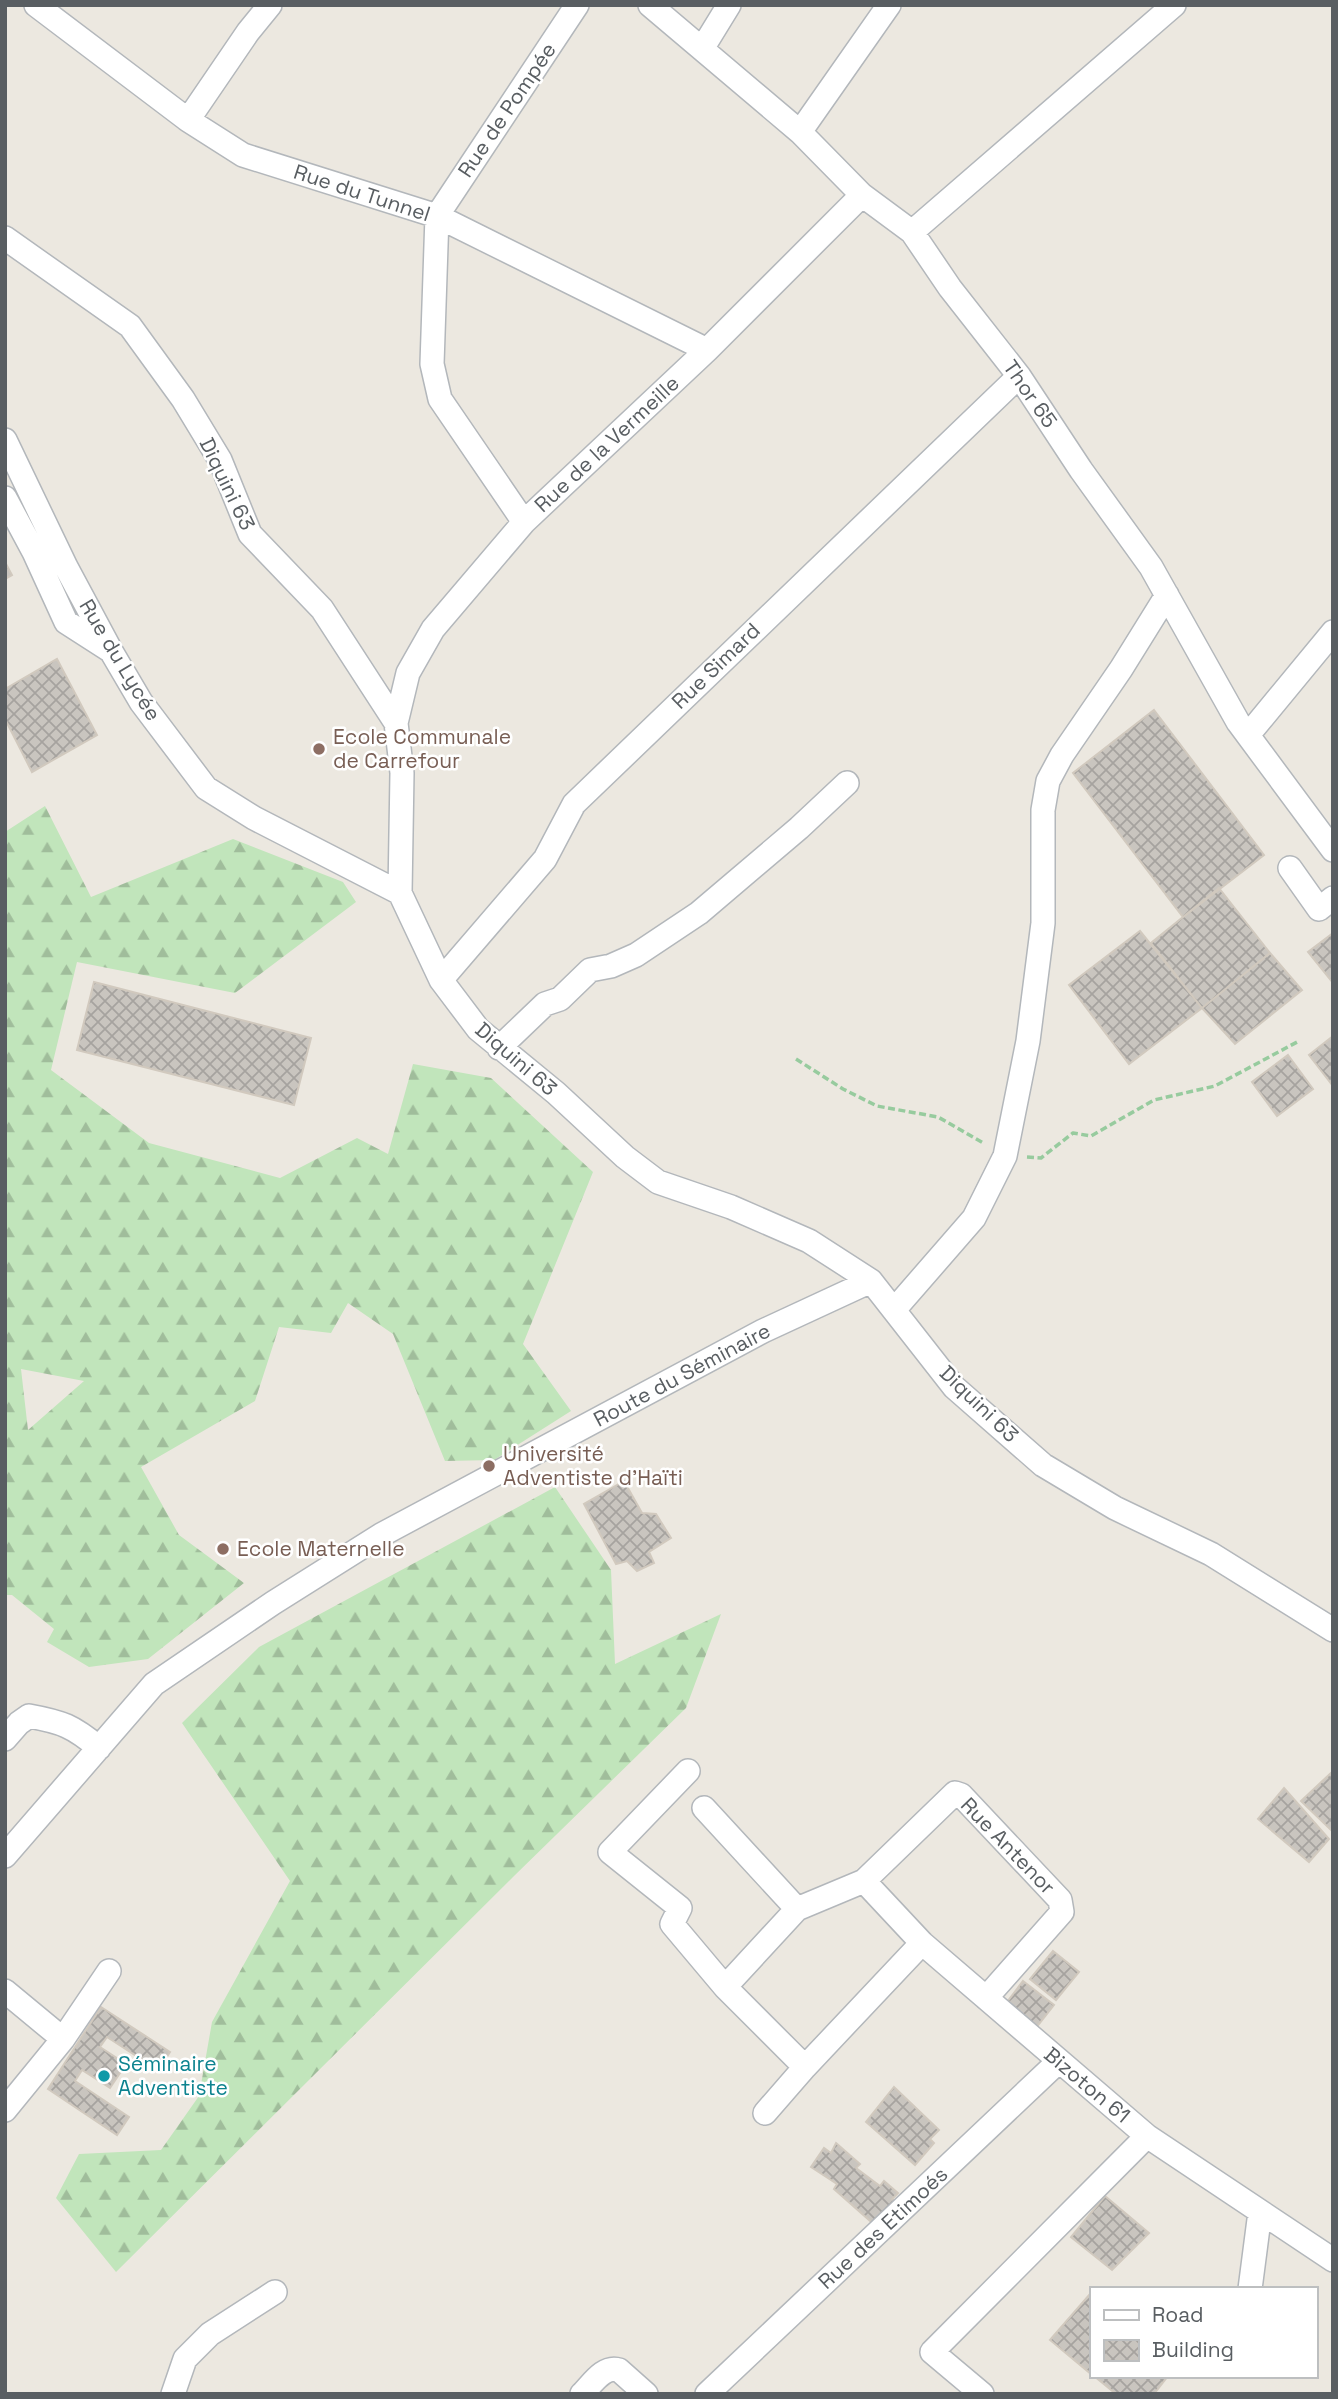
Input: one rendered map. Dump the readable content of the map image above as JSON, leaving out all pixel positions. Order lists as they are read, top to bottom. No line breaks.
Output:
{"streets":{"street":["Rue de Pompée","Rue du Tunnel","Thor 65","Rue de la Vermeille","Diquini 63","Rue du Lycée","Rue Simard","Route du Séminaire","Rue Antenor","Bizoton 61","Rue des Etimoés"]},"crossings":[["Rue de Pompée","Rue du Tunnel"],["Rue du Tunnel","Rue de la Vermeille"],["Thor 65","Rue de la Vermeille"],["Thor 65","Rue Simard"],["Rue de la Vermeille","Diquini 63"],["Diquini 63","Rue du Lycée"],["Diquini 63","Rue Simard"],["Diquini 63","Route du Séminaire"],["Rue Antenor","Bizoton 61"],["Bizoton 61","Rue des Etimoés"]],"places":["Ecole Communale de Carrefour","Université Adventiste d’Haïti","Ecole Maternelle","Séminaire Adventiste"],"legend":["Road","Building"]}
